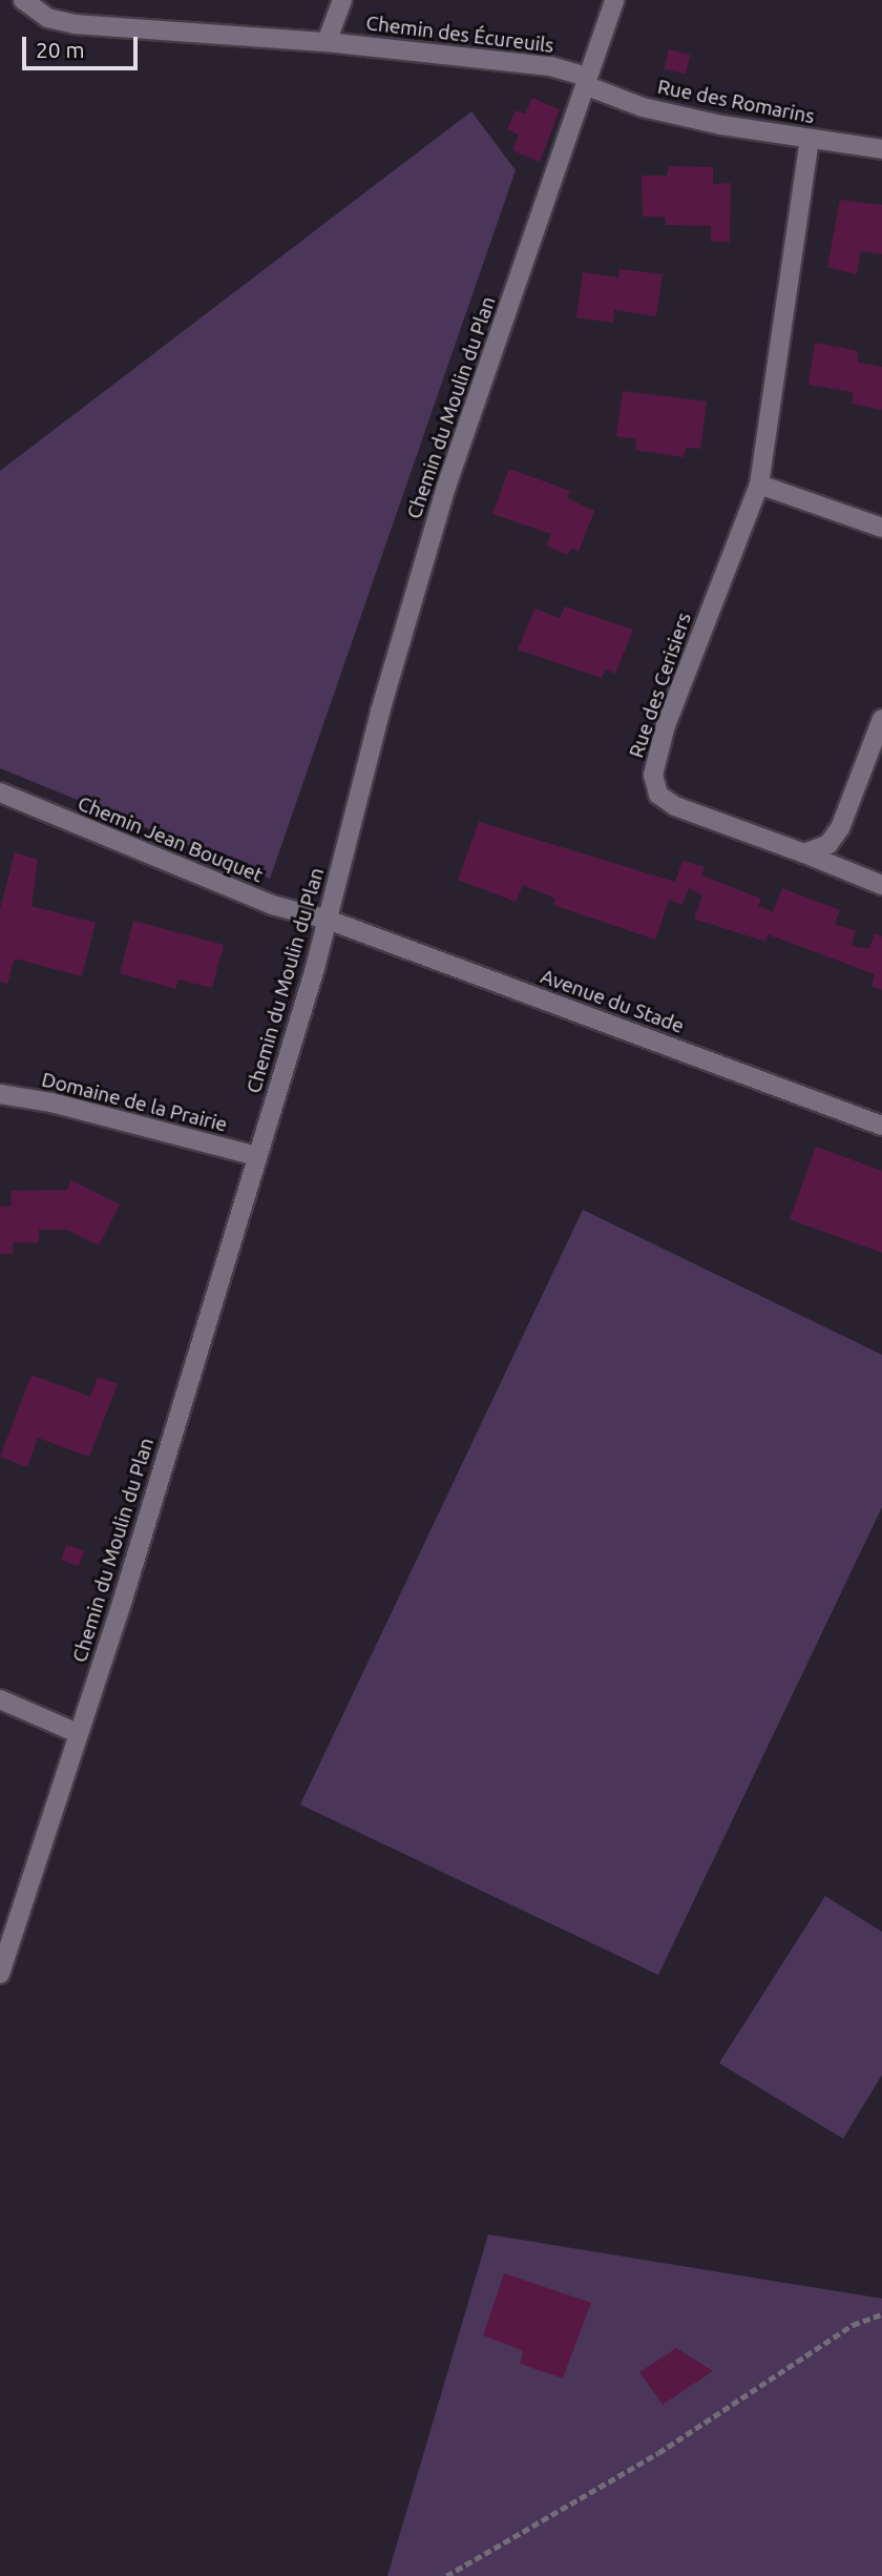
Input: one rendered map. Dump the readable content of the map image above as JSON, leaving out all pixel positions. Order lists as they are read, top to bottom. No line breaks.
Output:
{"streets":{"street":["Chemin des Écureuils","Rue des Romarins","Chemin du Moulin du Plan","Rue des Cerisiers","Chemin Jean Bouquet","Avenue du Stade","Domaine de la Prairie"]},"crossings":[["Chemin des Écureuils","Rue des Romarins"],["Chemin des Écureuils","Chemin du Moulin du Plan"],["Rue des Romarins","Chemin du Moulin du Plan"],["Rue des Romarins","Rue des Cerisiers"],["Chemin du Moulin du Plan","Chemin Jean Bouquet"],["Chemin du Moulin du Plan","Avenue du Stade"],["Chemin du Moulin du Plan","Domaine de la Prairie"],["Chemin Jean Bouquet","Avenue du Stade"]],"scale_bar":"20 m"}
